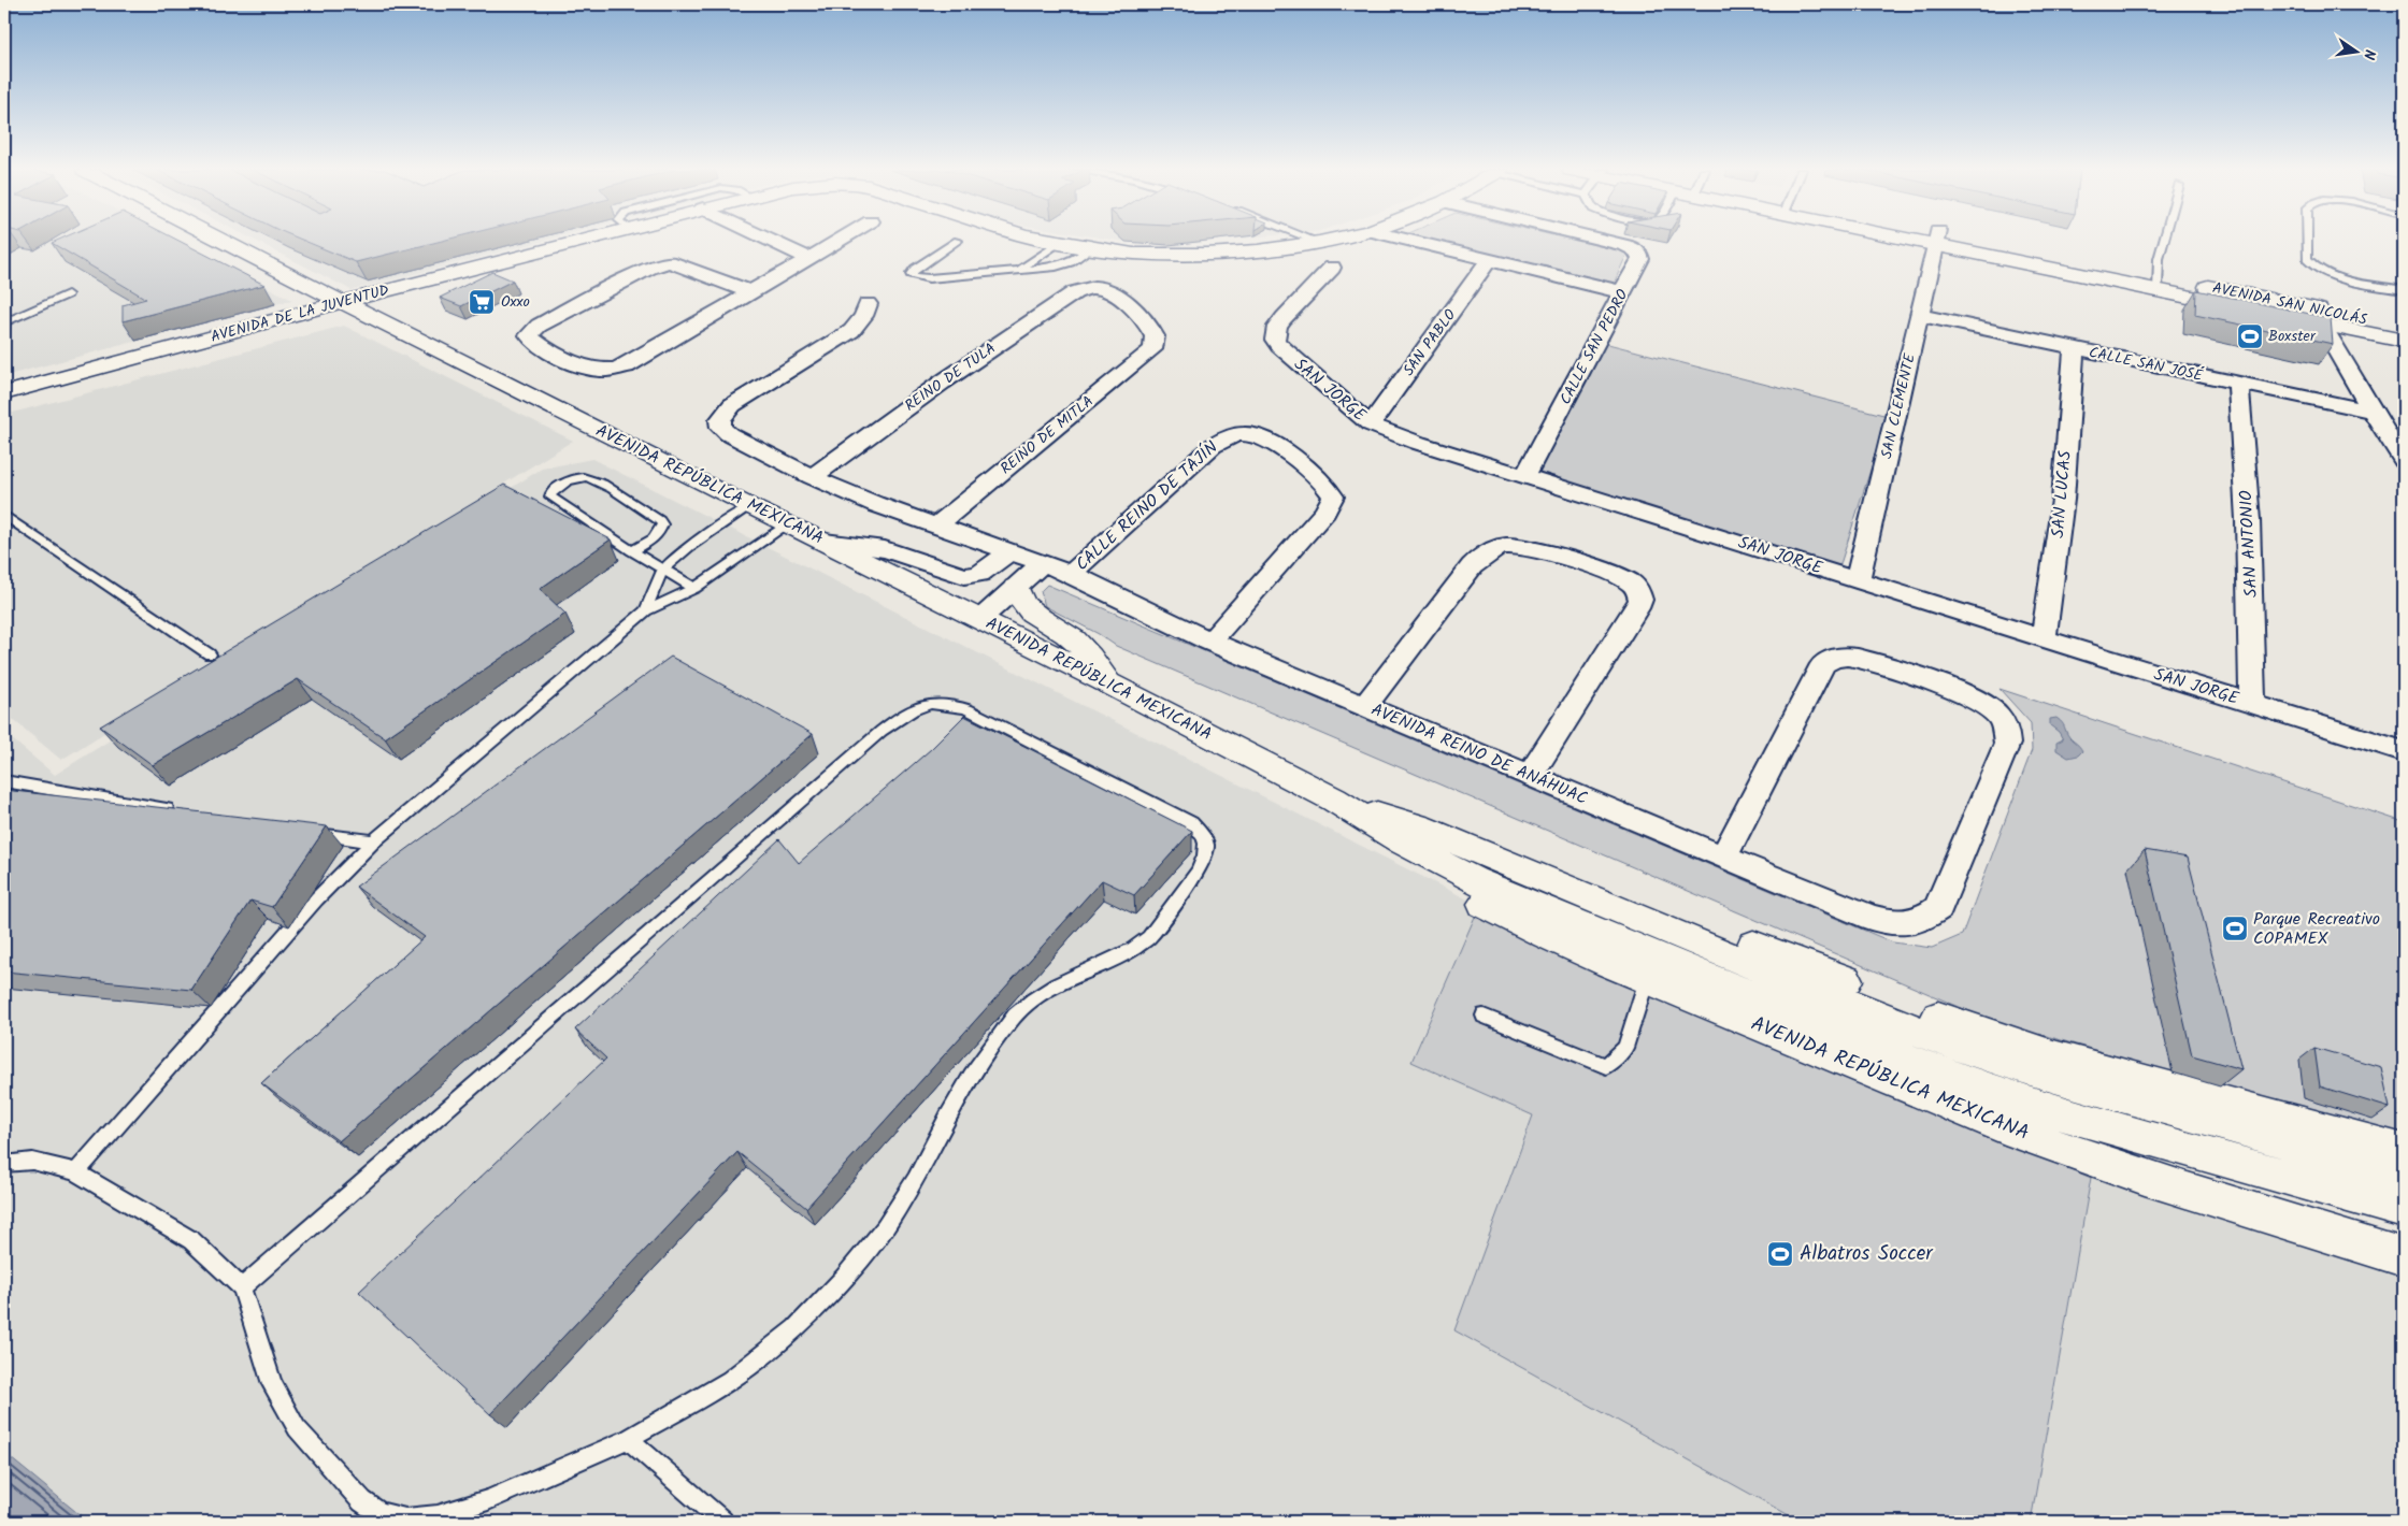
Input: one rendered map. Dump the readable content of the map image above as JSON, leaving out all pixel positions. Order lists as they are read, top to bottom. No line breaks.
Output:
{"streets":{"street":["AVENIDA SAN NICOLÁS","AVENIDA DE LA JUVENTUD","SAN PABLO","CALLE SAN PEDRO","CALLE SAN JOSÉ","REINO DE TULA","SAN JORGE","SAN CLEMENTE","REINO DE MITLA","AVENIDA REPÚBLICA MEXICANA","SAN LUCAS","CALLE REINO DE TAJÍN","SAN ANTONIO","AVENIDA REINO DE ANÁHUAC"]},"crossings":[["AVENIDA DE LA JUVENTUD","AVENIDA REPÚBLICA MEXICANA"],["SAN PABLO","SAN JORGE"],["CALLE SAN PEDRO","SAN JORGE"],["CALLE SAN JOSÉ","SAN CLEMENTE"],["CALLE SAN JOSÉ","SAN LUCAS"],["CALLE SAN JOSÉ","SAN ANTONIO"],["REINO DE TULA","REINO DE MITLA"],["REINO DE TULA","AVENIDA REINO DE ANÁHUAC"],["SAN JORGE","SAN CLEMENTE"],["SAN JORGE","SAN LUCAS"],["SAN JORGE","SAN ANTONIO"],["REINO DE MITLA","AVENIDA REINO DE ANÁHUAC"],["CALLE REINO DE TAJÍN","AVENIDA REINO DE ANÁHUAC"]],"places":{"supermarket":["Oxxo"],"sports":["Boxster","Parque Recreativo COPAMEX","Albatros Soccer"]},"north":"right"}
